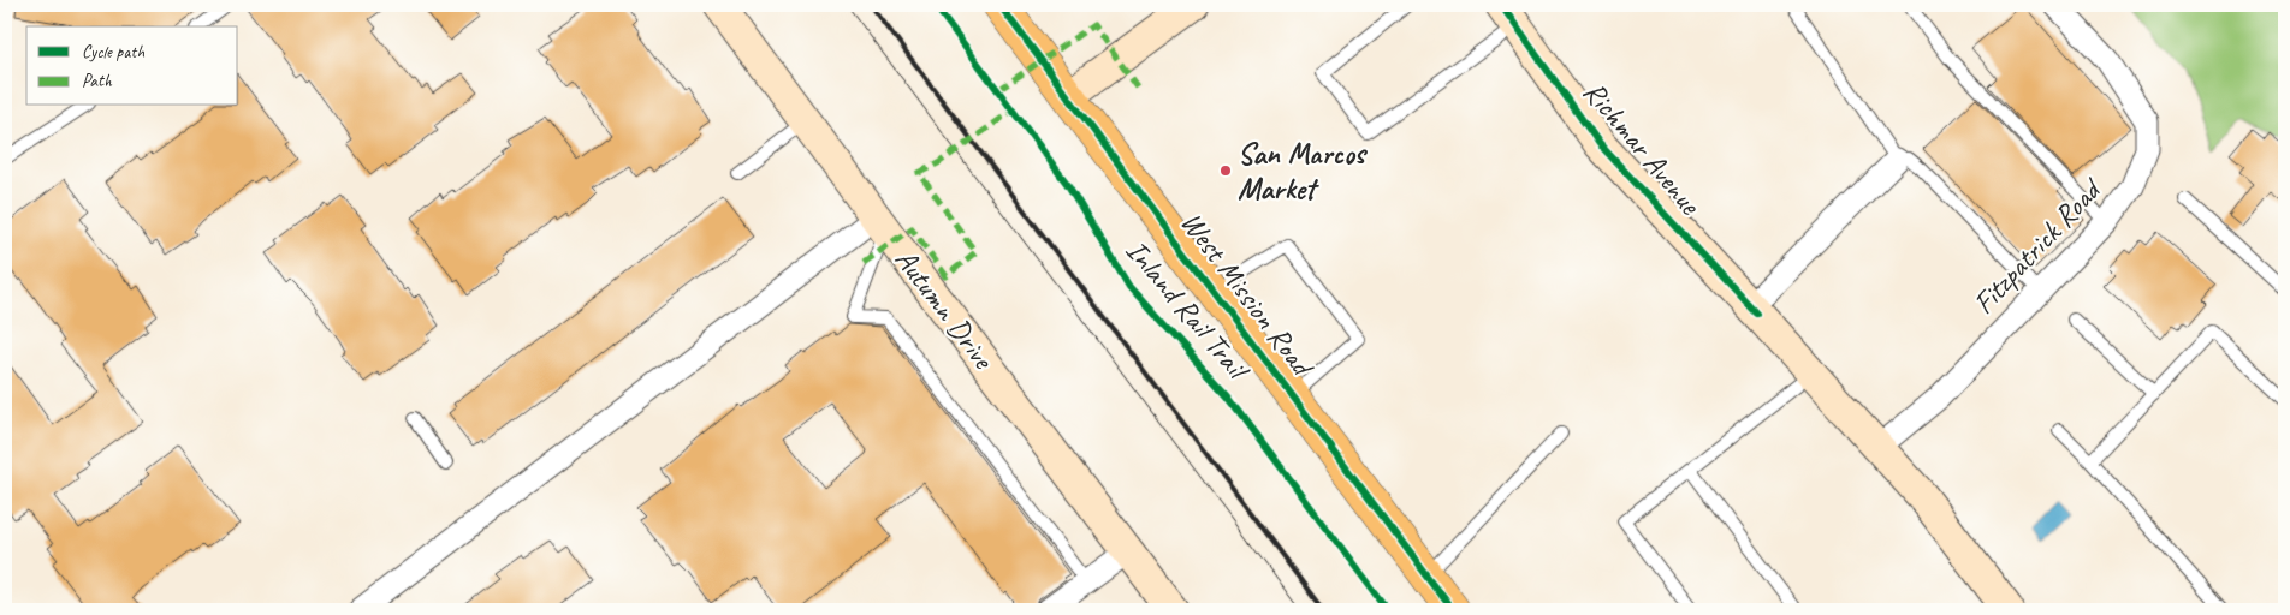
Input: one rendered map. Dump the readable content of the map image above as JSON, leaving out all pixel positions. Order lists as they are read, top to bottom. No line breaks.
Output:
{"streets":{"main road":["West Mission Road"],"street":["Richmar Avenue","Fitzpatrick Road","Autumn Drive"],"cycle path":["Inland Rail Trail"]},"crossings":[["Richmar Avenue","Fitzpatrick Road"]],"places":["San Marcos Market"],"legend":["Cycle path","Path"]}
